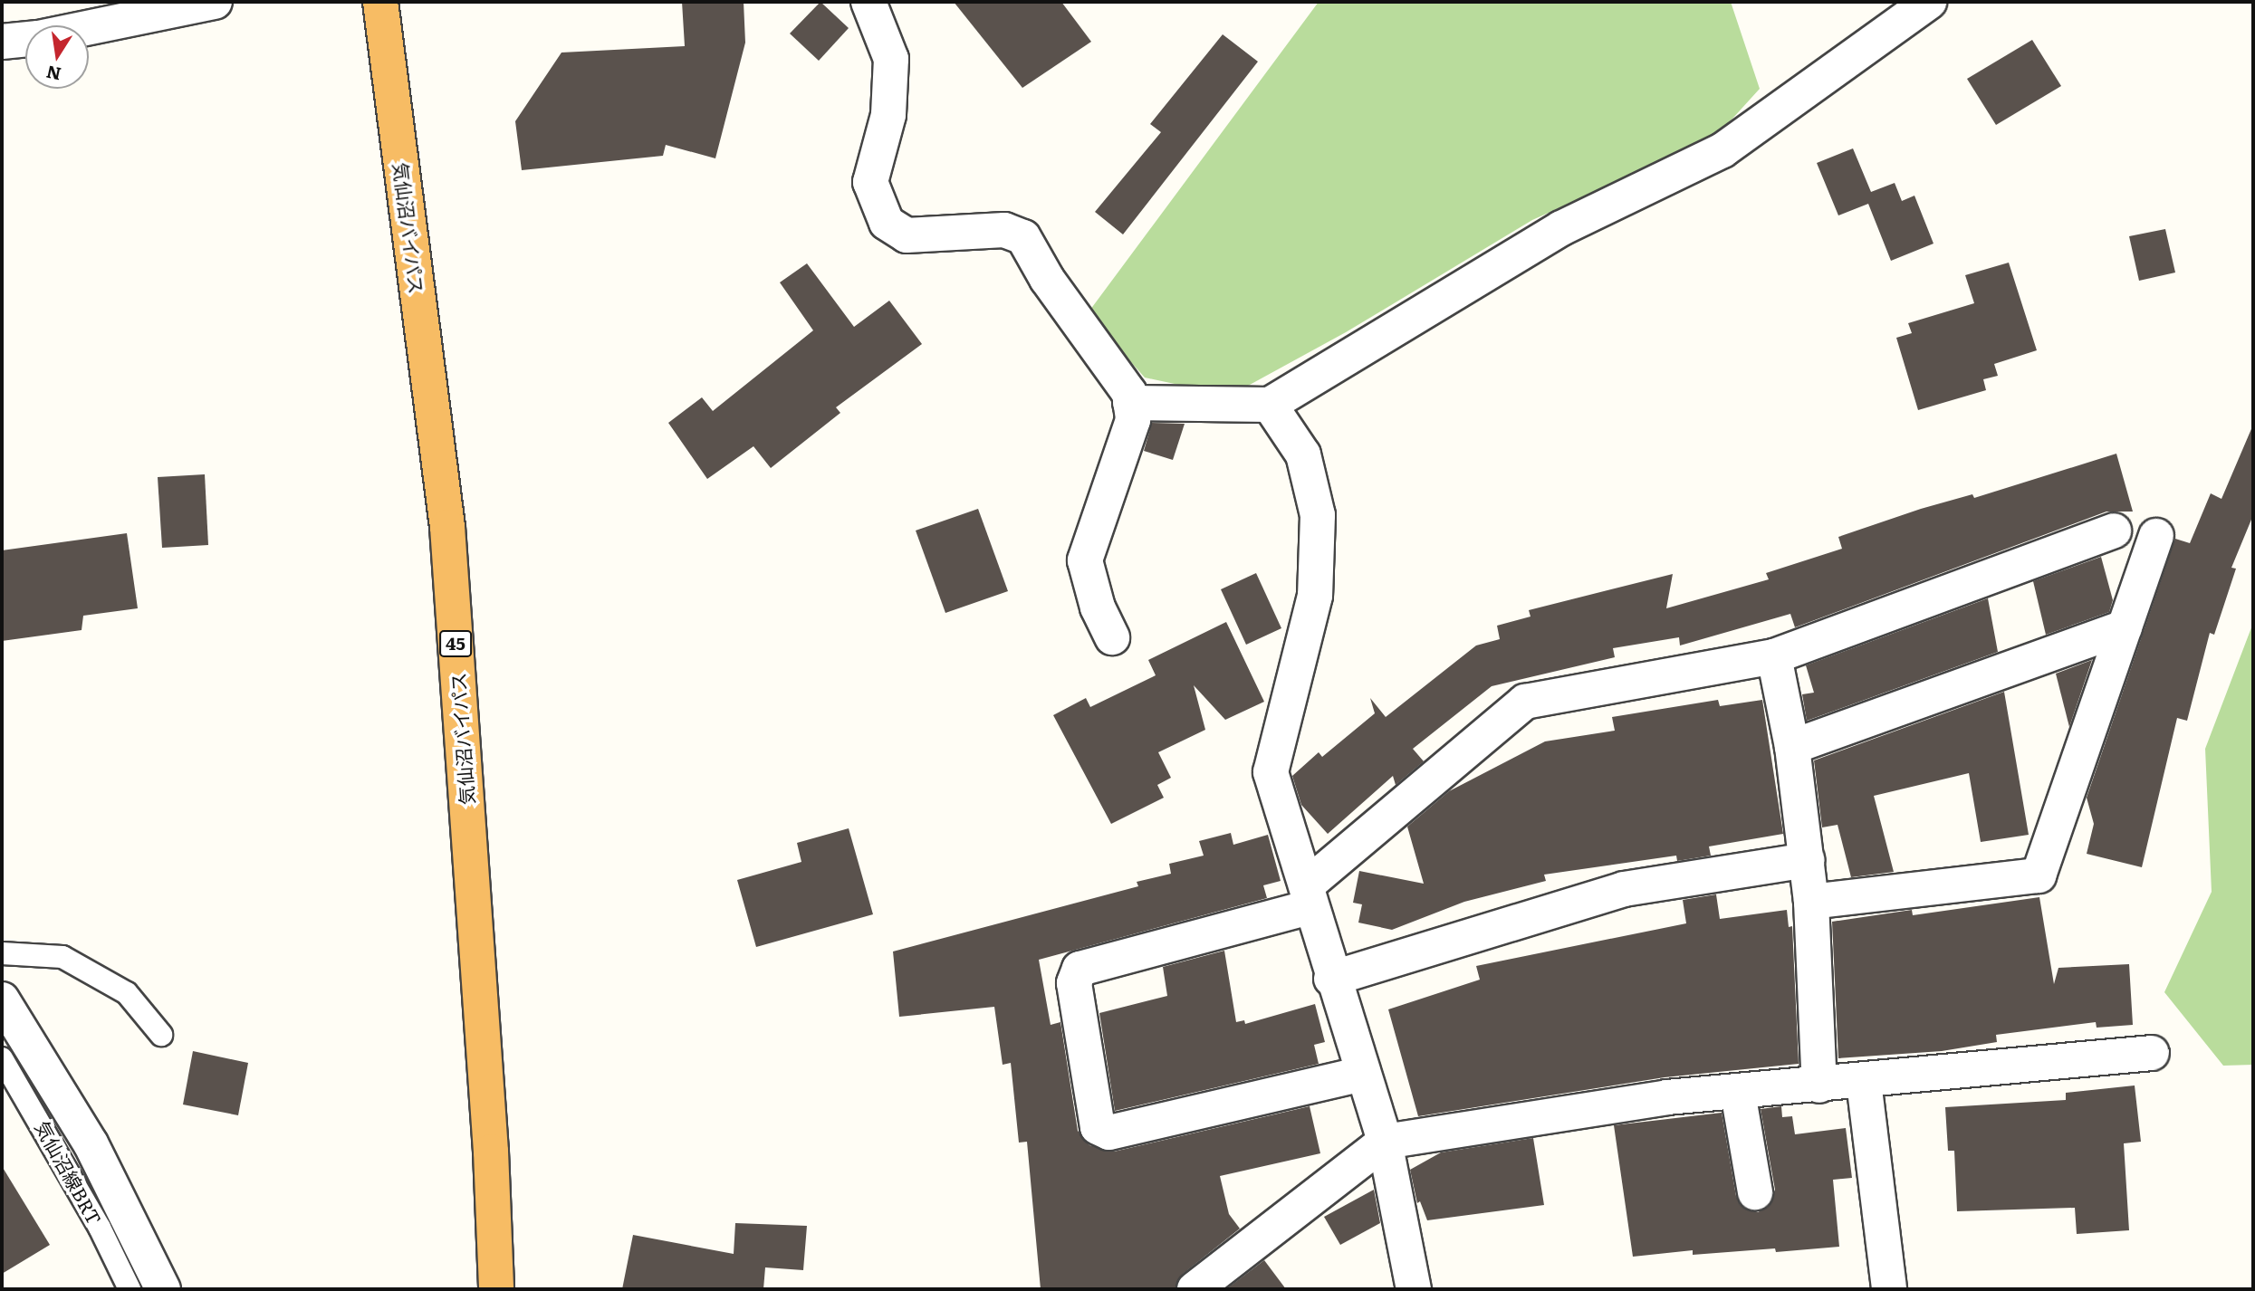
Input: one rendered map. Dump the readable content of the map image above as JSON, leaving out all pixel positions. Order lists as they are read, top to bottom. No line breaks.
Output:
{"streets":{"highway":["気仙沼バイパス","45"],"lane":["気仙沼線BRT"]},"north":"bottom"}
